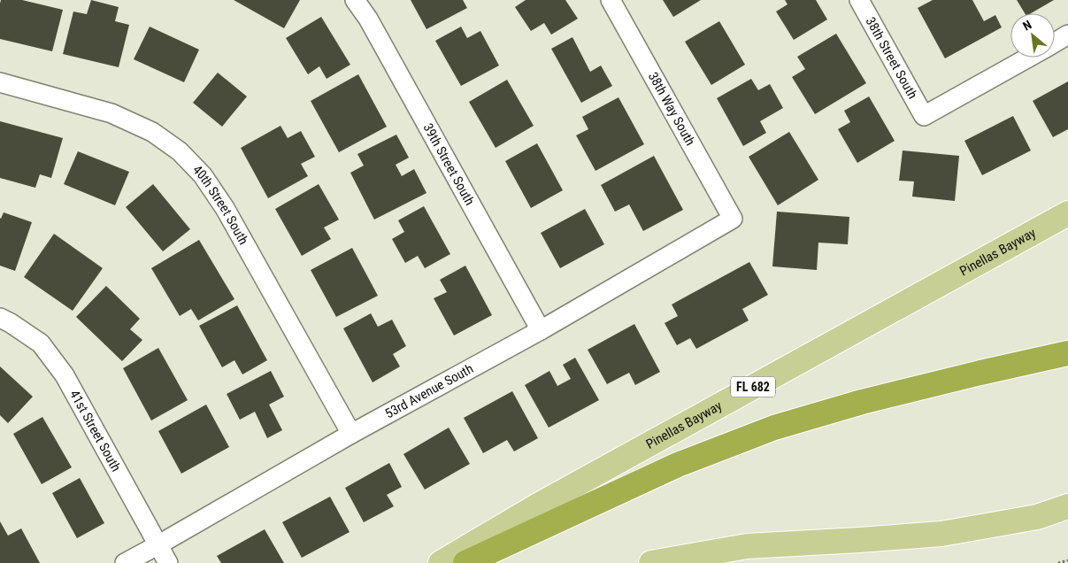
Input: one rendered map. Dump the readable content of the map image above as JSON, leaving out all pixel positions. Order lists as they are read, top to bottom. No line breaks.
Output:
{"streets":{"main road":["Pinellas Bayway","FL 682"],"street":["38th Street South","38th Way South","39th Street South","40th Street South","53rd Avenue South","41st Street South"]},"crossings":[["38th Way South","53rd Avenue South"],["39th Street South","53rd Avenue South"],["40th Street South","53rd Avenue South"],["53rd Avenue South","41st Street South"]],"north":"top left"}
